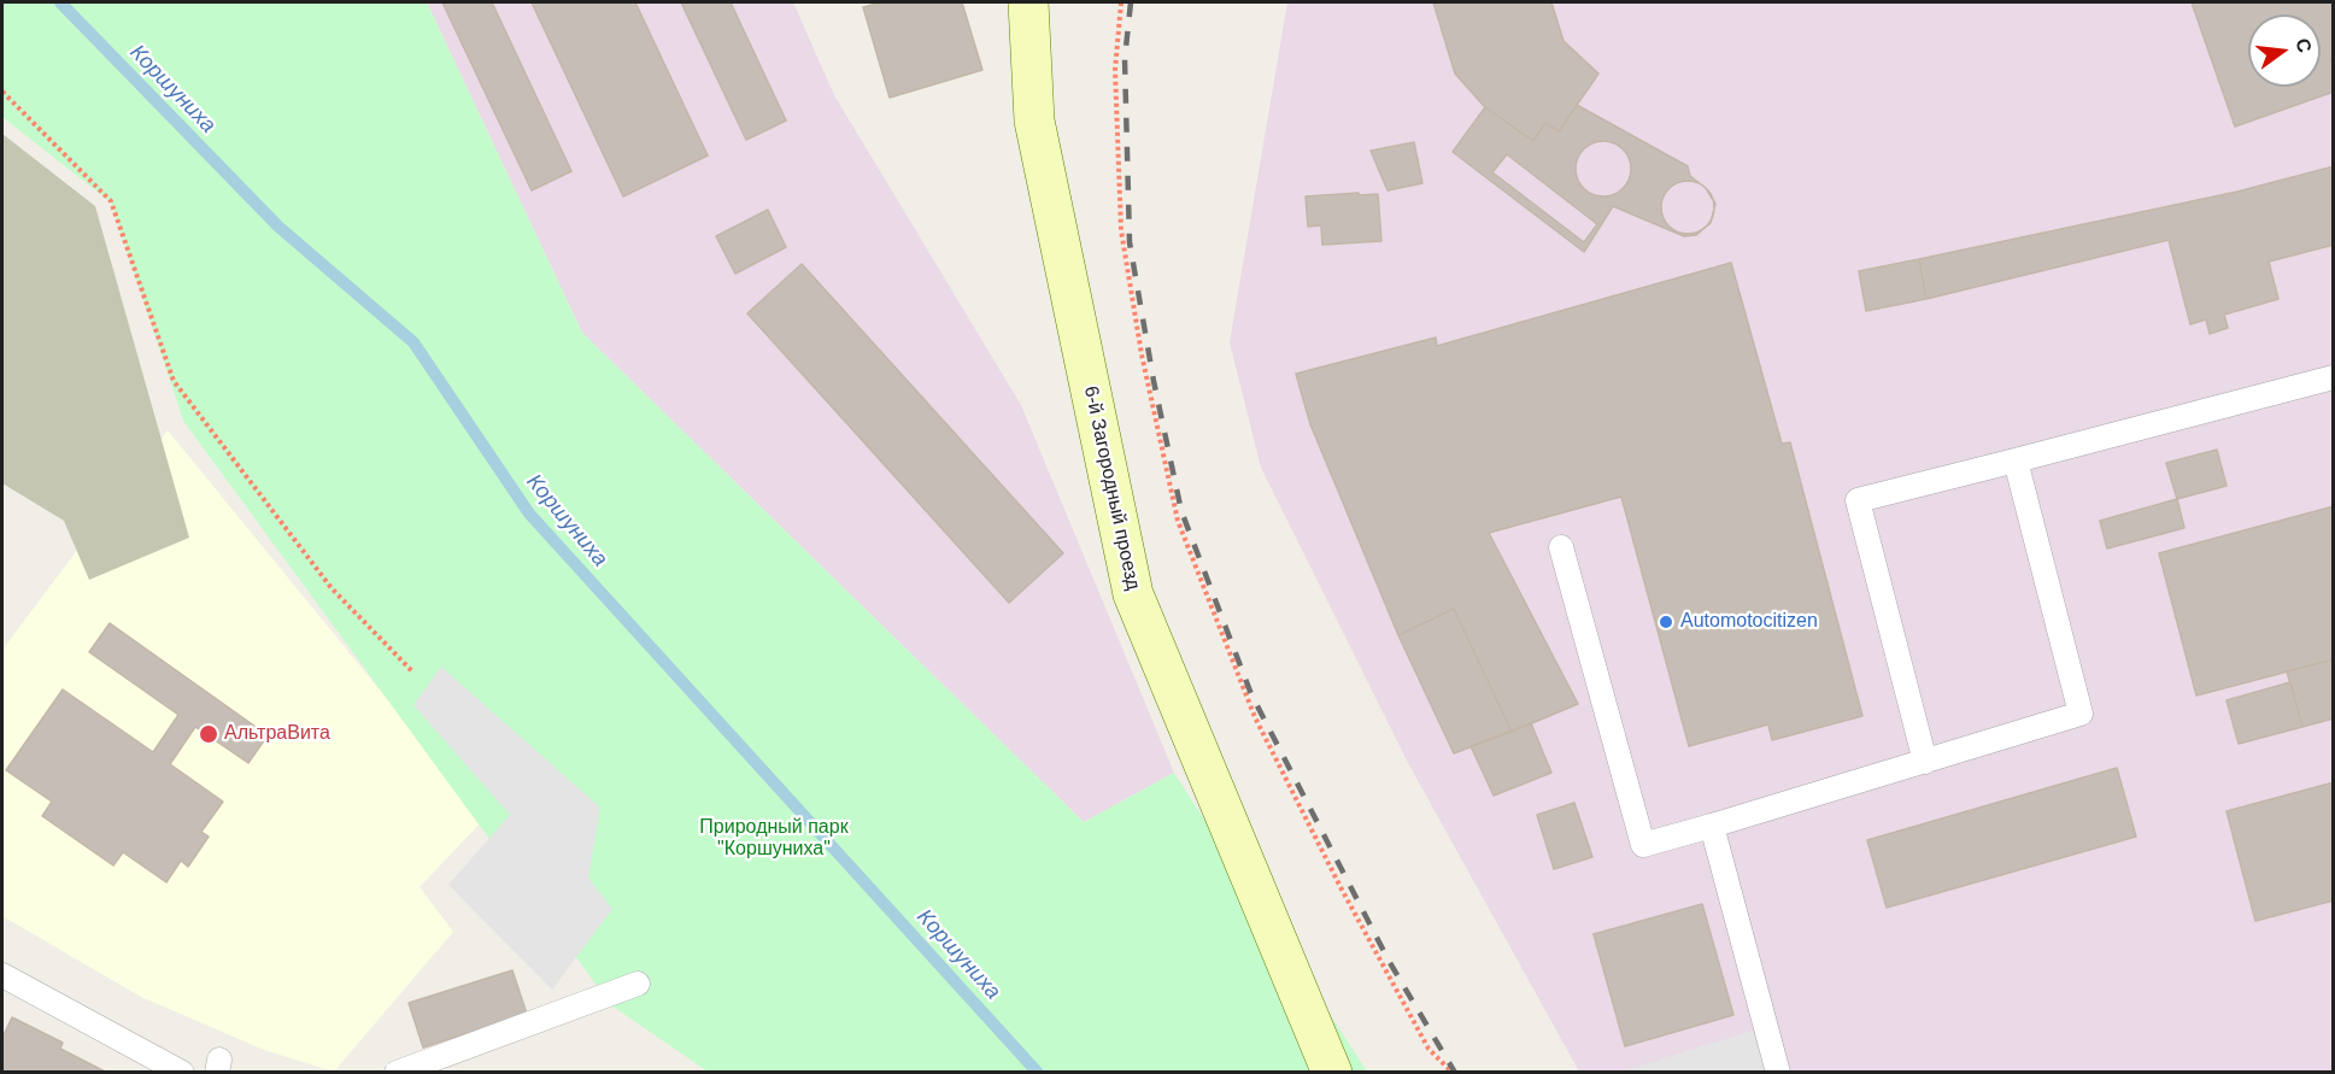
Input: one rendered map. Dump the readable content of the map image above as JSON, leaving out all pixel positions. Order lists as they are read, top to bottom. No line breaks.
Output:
{"streets":{"street":["6-й Загородный проезд"]},"water":["Коршуниха"],"parks":["Природный парк \"Коршуниха\""],"places":["Automotocitizen","АльтраВита"],"north":"right"}
